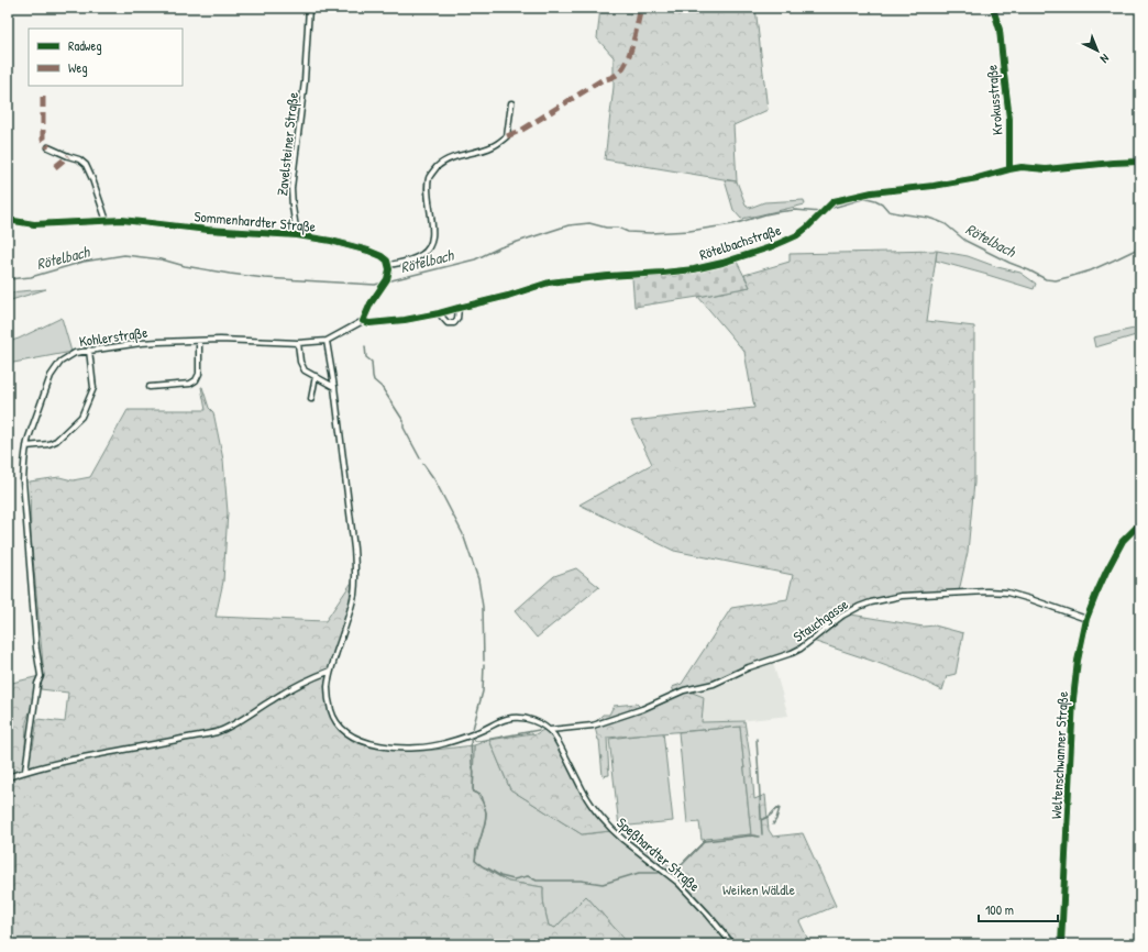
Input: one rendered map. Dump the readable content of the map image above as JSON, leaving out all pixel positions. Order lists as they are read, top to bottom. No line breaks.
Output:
{"streets":{"street":["Krokusstraße","Zavelsteiner Straße","Sommenhardter Straße","Rötelbachstraße","Kohlerstraße","Stauchgasse","Weltenschwanner Straße","Speßhardter Straße"]},"crossings":[["Krokusstraße","Rötelbachstraße"],["Zavelsteiner Straße","Sommenhardter Straße"],["Stauchgasse","Weltenschwanner Straße"],["Stauchgasse","Speßhardter Straße"]],"water":["Rötelbach"],"parks":["Weiken Wäldle"],"legend":["Radweg","Weg"],"scale_bar":"100 m","north":"bottom right"}
